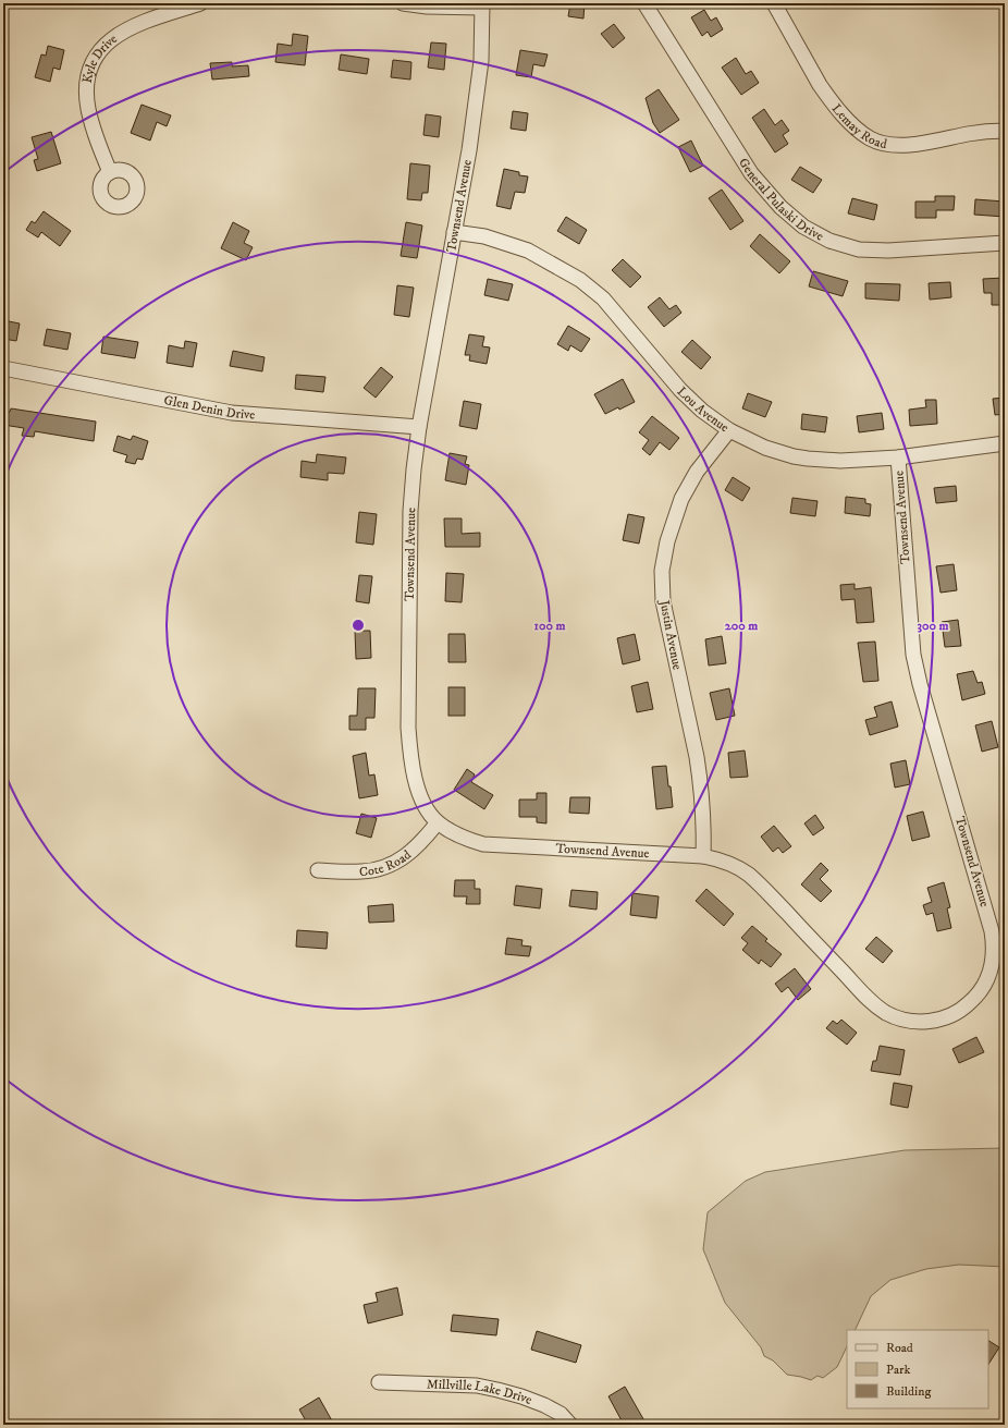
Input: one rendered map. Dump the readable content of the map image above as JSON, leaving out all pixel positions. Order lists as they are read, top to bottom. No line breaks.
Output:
{"streets":{"street":["Kyle Drive","Lemay Road","General Pulaski Drive","Townsend Avenue","Glen Denin Drive","Lou Avenue","Justin Avenue","Cote Road","Millville Lake Drive"]},"crossings":[["Townsend Avenue","Glen Denin Drive"],["Townsend Avenue","Lou Avenue"],["Townsend Avenue","Justin Avenue"],["Townsend Avenue","Cote Road"],["Lou Avenue","Justin Avenue"]],"legend":["Road","Park","Building"],"rings":["100 m","200 m","300 m"]}
